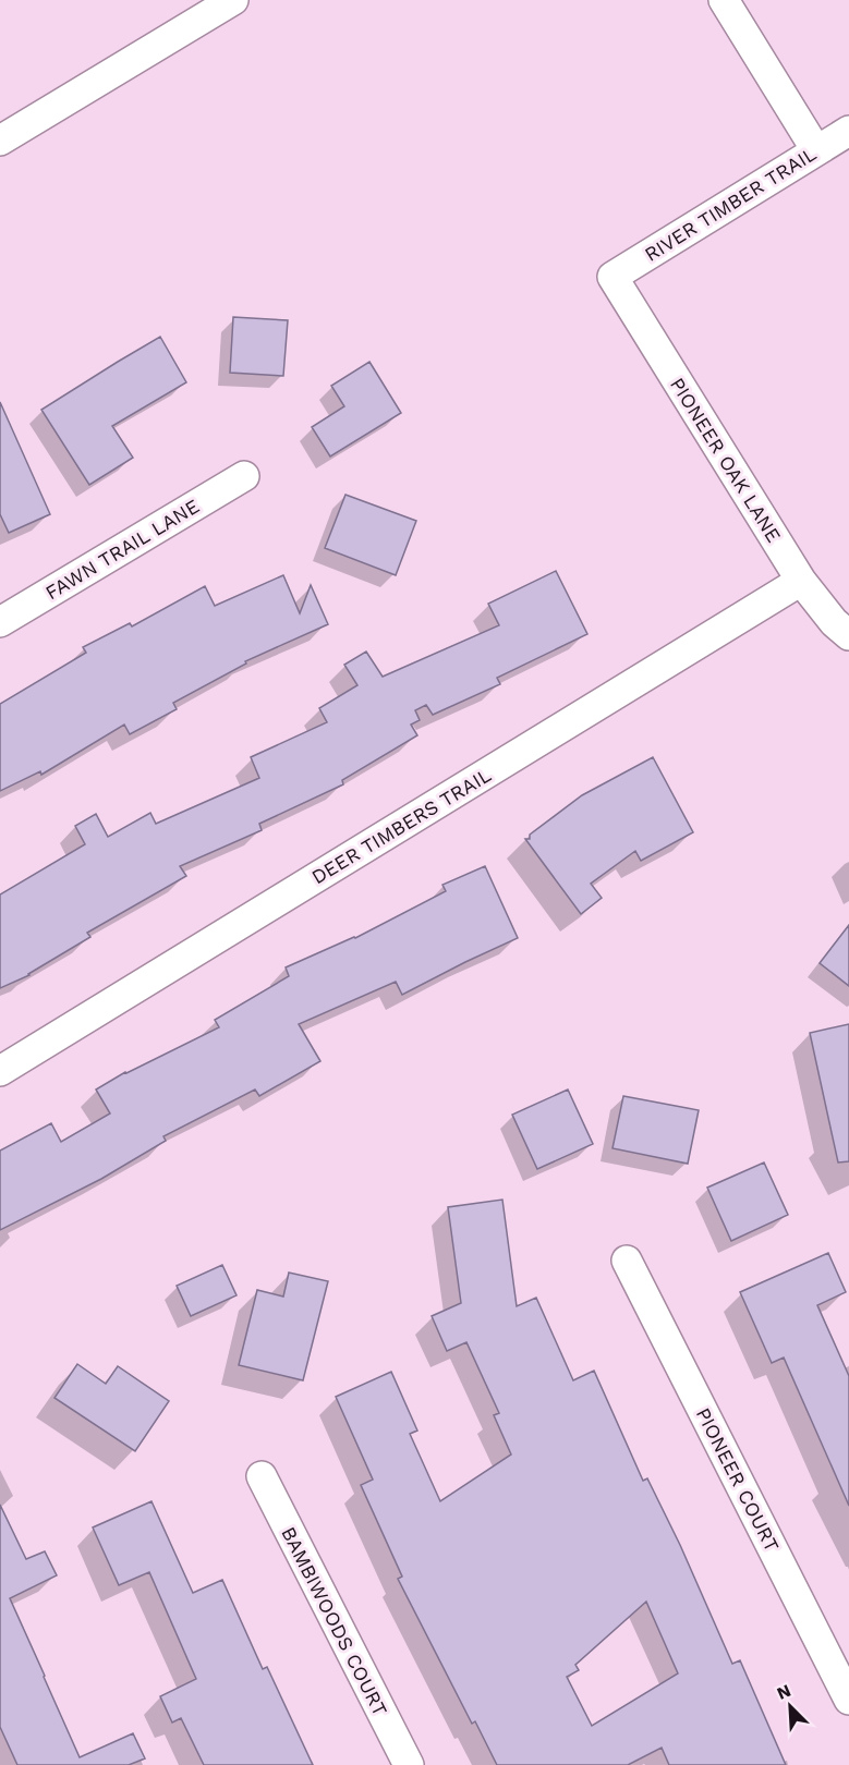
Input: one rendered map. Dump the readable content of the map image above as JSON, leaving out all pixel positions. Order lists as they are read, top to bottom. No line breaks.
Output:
{"streets":{"street":["RIVER TIMBER TRAIL","PIONEER OAK LANE","FAWN TRAIL LANE","DEER TIMBERS TRAIL","PIONEER COURT","BAMBIWOODS COURT"]},"crossings":[["RIVER TIMBER TRAIL","PIONEER OAK LANE"],["PIONEER OAK LANE","DEER TIMBERS TRAIL"]],"north":"top left"}
